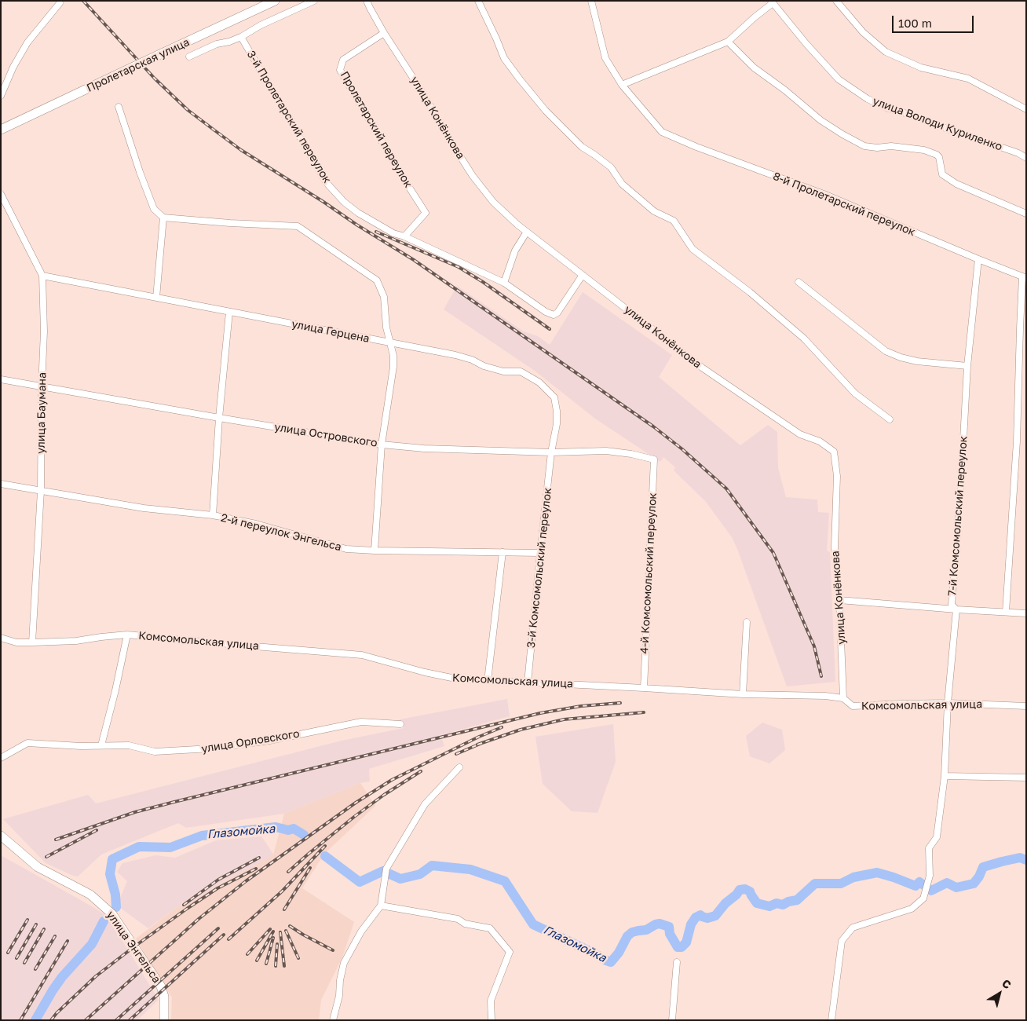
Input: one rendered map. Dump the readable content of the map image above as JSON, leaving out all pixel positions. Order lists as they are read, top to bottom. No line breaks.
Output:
{"streets":{"main road":["Пролетарская улица","улица Энгельса"],"street":["3-й Пролетарский переулок","улица Конёнкова","улица Володи Куриленко","Пролетарский переулок","8-й Пролетарский переулок","улица Герцена","улица Баумана","улица Островского","7-й Комсомольский переулок","2-й переулок Энгельса","3-й Комсомольский переулок","4-й Комсомольский переулок","Комсомольская улица","улица Орловского"]},"crossings":[["Пролетарская улица","3-й Пролетарский переулок"],["3-й Пролетарский переулок","улица Конёнкова"],["3-й Пролетарский переулок","Пролетарский переулок"],["улица Конёнкова","Пролетарский переулок"],["улица Конёнкова","Комсомольская улица"],["8-й Пролетарский переулок","7-й Комсомольский переулок"],["улица Герцена","улица Баумана"],["улица Герцена","улица Островского"],["улица Герцена","3-й Комсомольский переулок"],["улица Баумана","улица Островского"],["улица Баумана","2-й переулок Энгельса"],["улица Баумана","Комсомольская улица"],["улица Островского","3-й Комсомольский переулок"],["улица Островского","4-й Комсомольский переулок"],["7-й Комсомольский переулок","Комсомольская улица"],["2-й переулок Энгельса","3-й Комсомольский переулок"],["3-й Комсомольский переулок","Комсомольская улица"],["4-й Комсомольский переулок","Комсомольская улица"]],"water":["Глазомойка"],"scale_bar":"100 m","north":"top right"}
